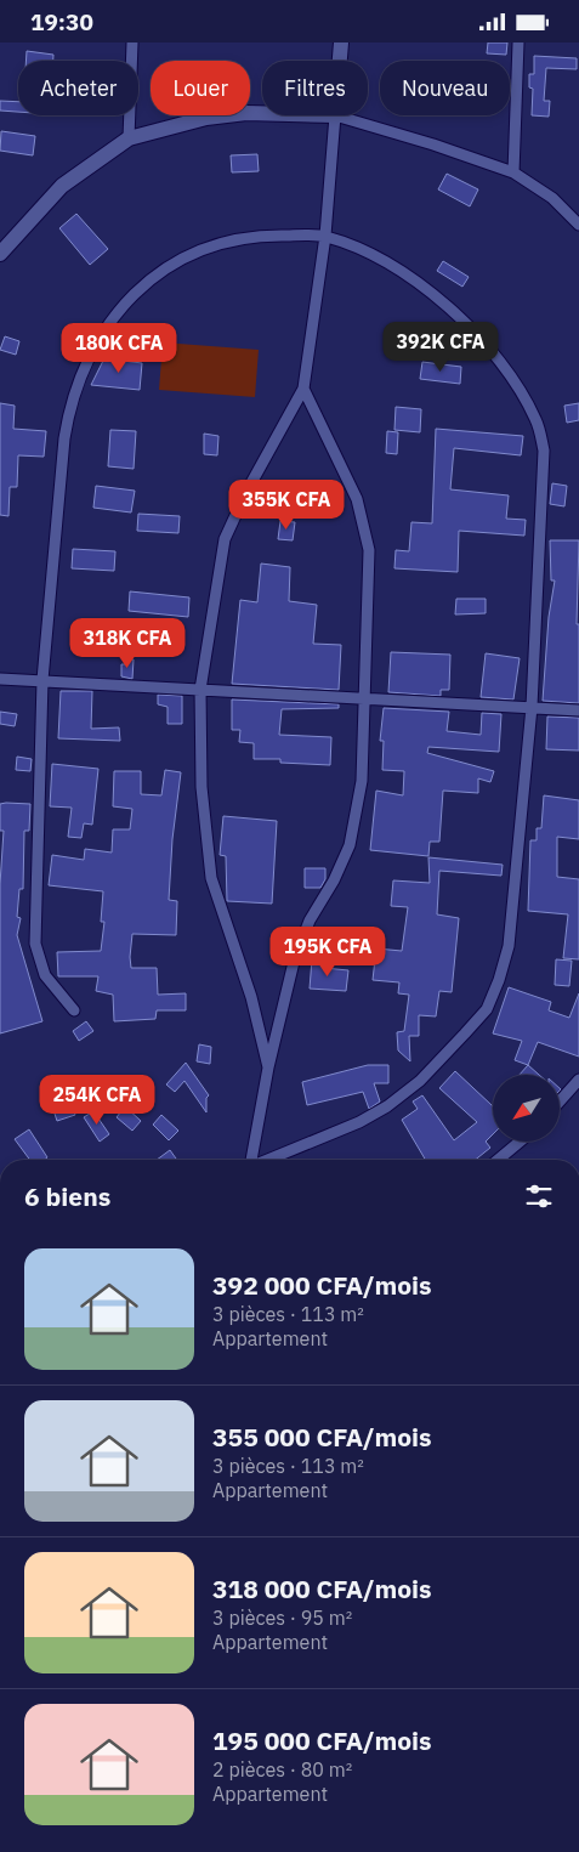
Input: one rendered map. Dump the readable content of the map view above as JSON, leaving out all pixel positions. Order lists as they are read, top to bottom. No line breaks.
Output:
{"north":"bottom left","page":{"status":"19:30","chip":["Acheter","Louer","Filtres","Nouveau"],"price":["392K CFA","180K CFA","355K CFA","318K CFA","195K CFA","254K CFA"],"heading":"6 biens","list":[{"name":"392 000 CFA/mois","note":"3 pièces · 113 m² · Appartement"},{"name":"355 000 CFA/mois","note":"3 pièces · 113 m² · Appartement"},{"name":"318 000 CFA/mois","note":"3 pièces · 95 m² · Appartement"},{"name":"195 000 CFA/mois","note":"2 pièces · 80 m² · Appartement"}]}}
